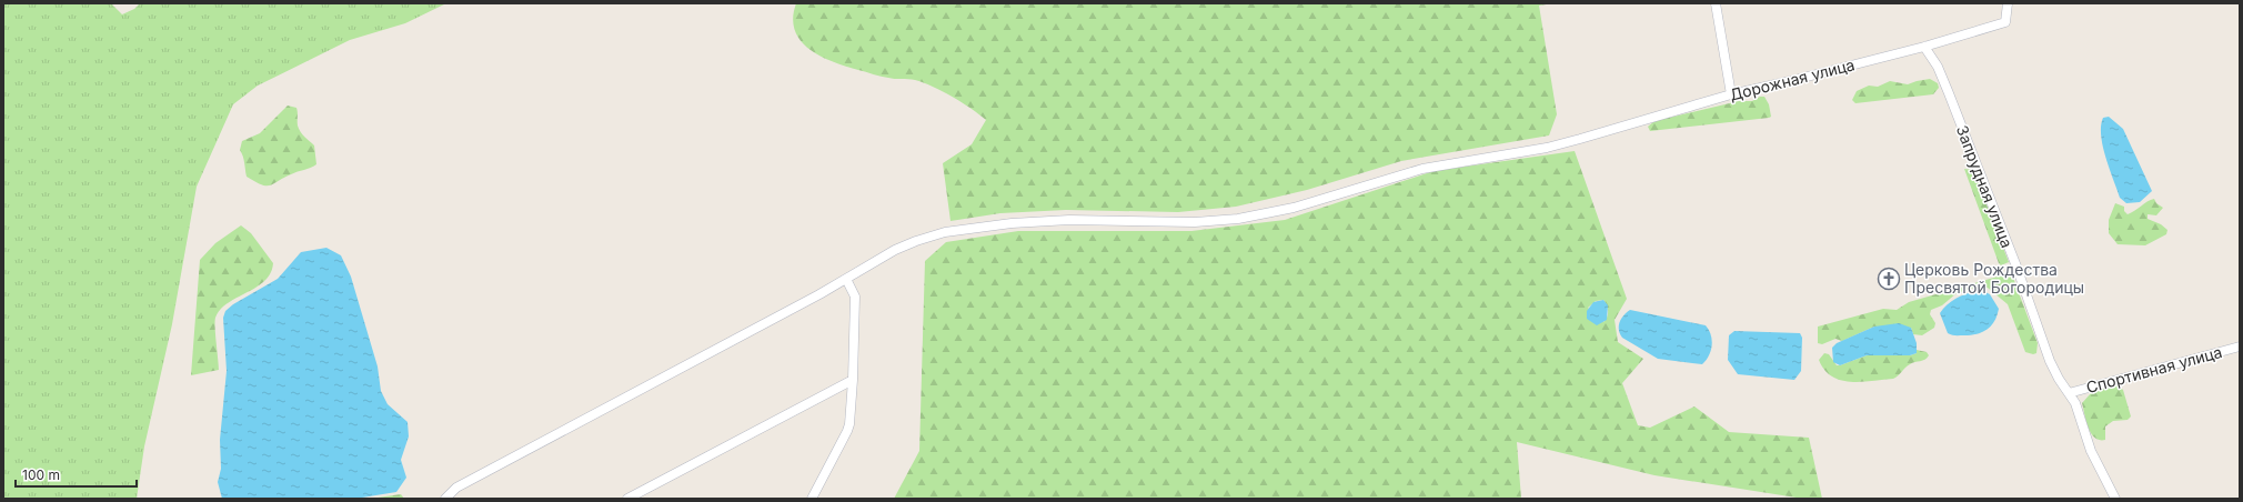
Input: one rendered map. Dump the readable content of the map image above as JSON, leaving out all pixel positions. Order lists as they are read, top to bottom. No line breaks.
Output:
{"streets":{"street":["Дорожная улица","Запрудная улица","Спортивная улица"]},"crossings":[["Дорожная улица","Запрудная улица"],["Запрудная улица","Спортивная улица"]],"places":{"church":["Церковь Рождества Пресвятой Богородицы"]},"scale_bar":"100 m"}
